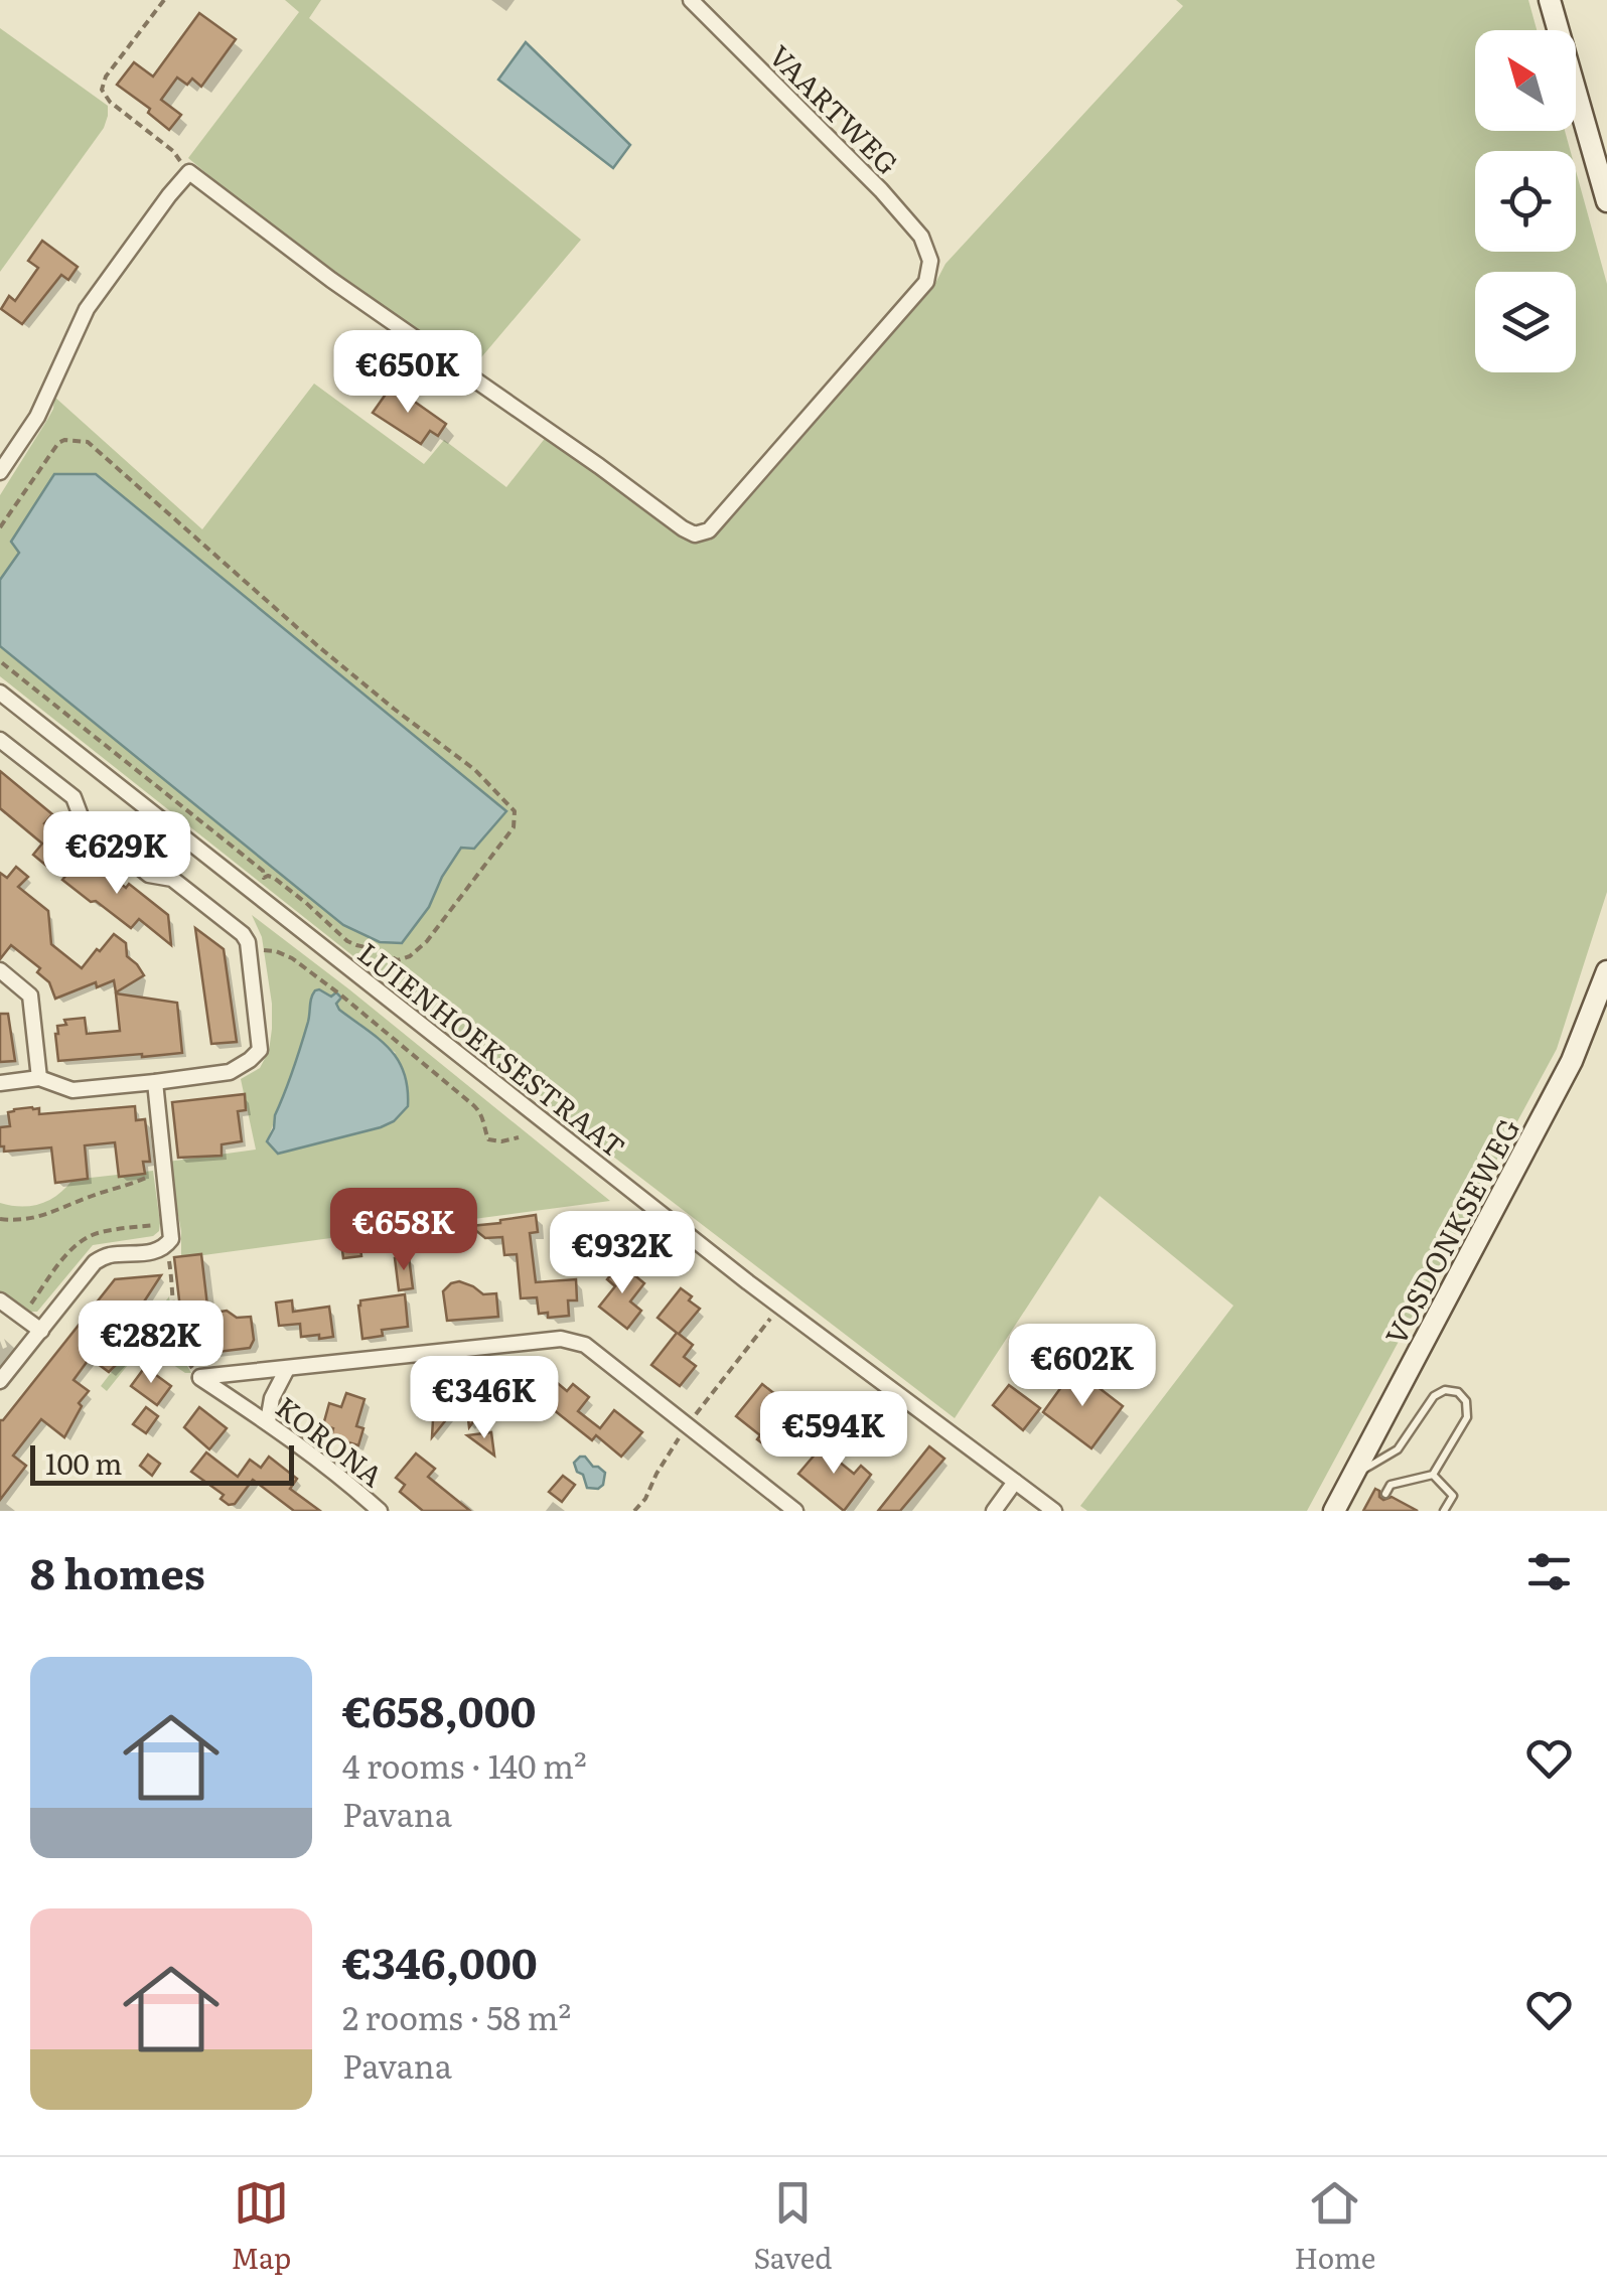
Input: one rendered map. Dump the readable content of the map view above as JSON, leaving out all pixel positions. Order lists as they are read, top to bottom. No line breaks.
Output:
{"streets":{"main road":["VOSDONKSEWEG"],"street":["VAARTWEG","LUIENHOEKSESTRAAT","KORONA"]},"scale_bar":"100 m","north":"top left","page":{"price":["€650K","€629K","€658K","€932K","€282K","€602K","€346K","€594K"],"scale":"100 m","heading":"8 homes","list":[{"name":"€658,000","note":"4 rooms · 140 m² · Pavana"},{"name":"€346,000","note":"2 rooms · 58 m² · Pavana"}],"tabs":["Map","Saved","Home"]}}
